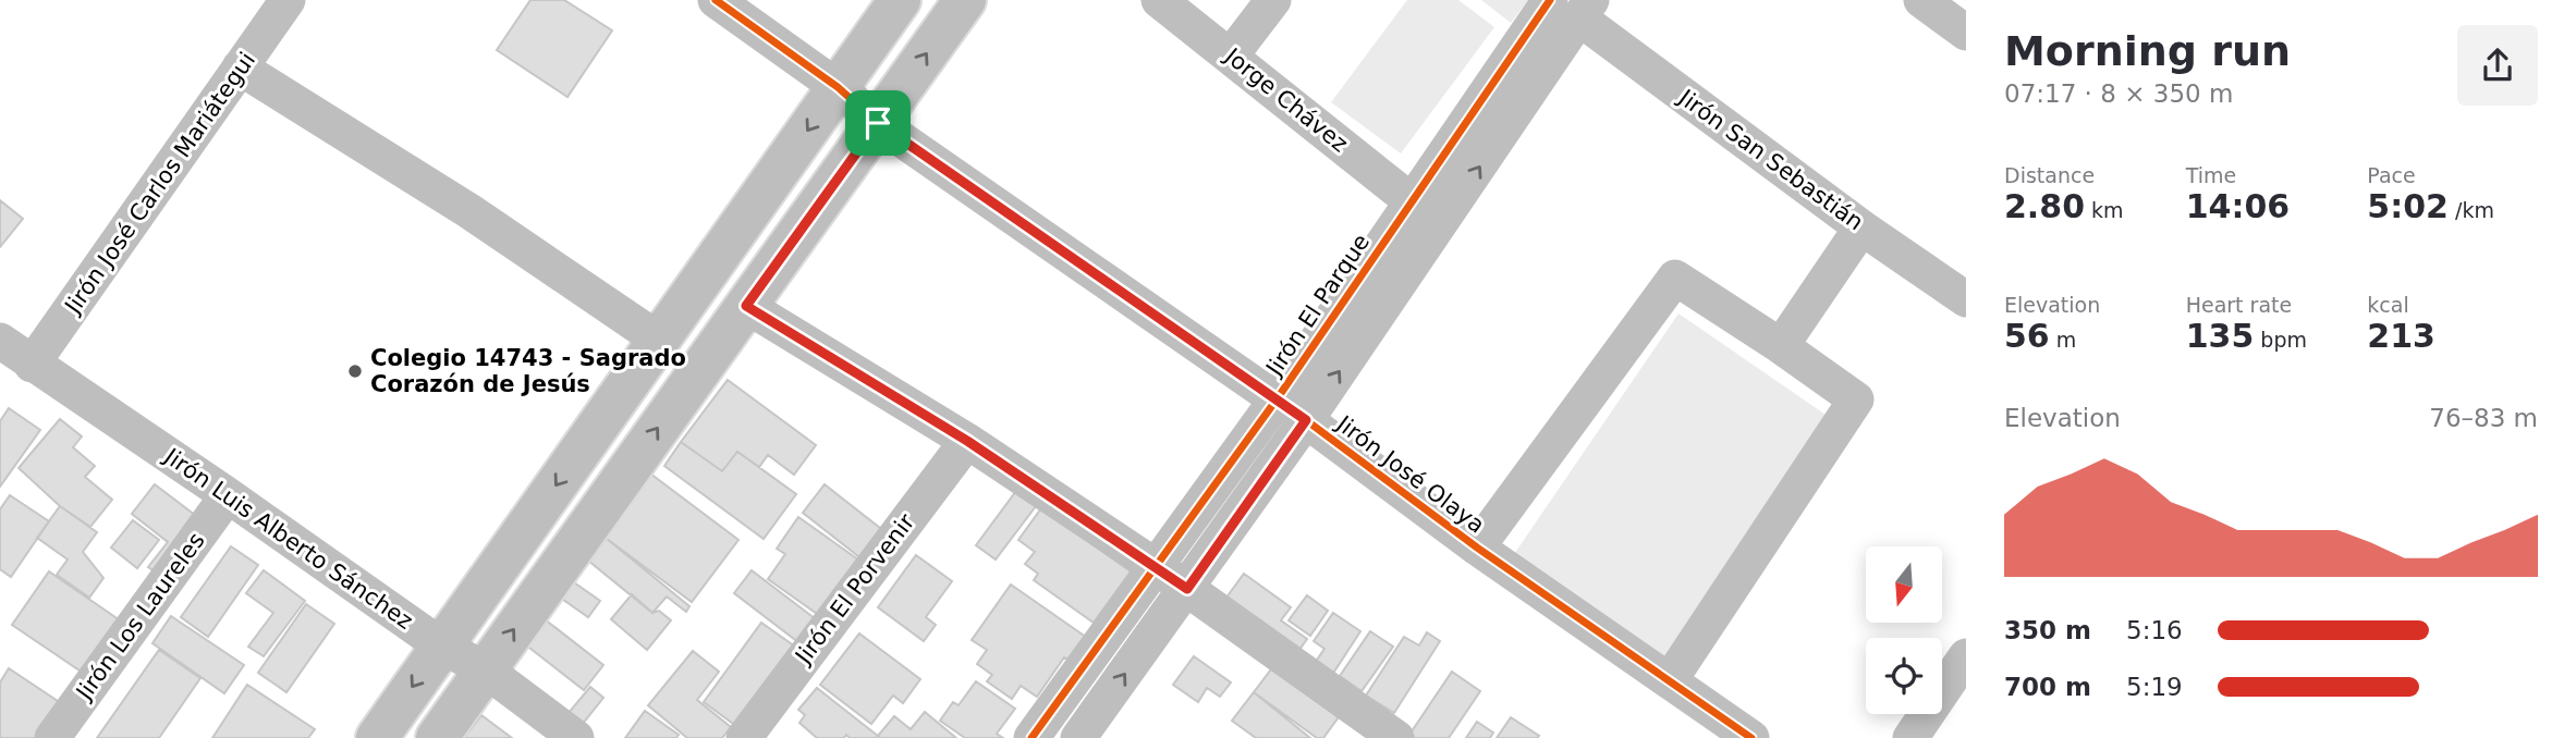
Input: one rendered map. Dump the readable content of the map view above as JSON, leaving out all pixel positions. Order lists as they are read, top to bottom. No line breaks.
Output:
{"streets":{"street":["Jorge Chávez","Jirón San Sebastián","Jirón José Carlos Mariátegui","Jirón El Parque","Jirón José Olaya","Jirón Luis Alberto Sánchez","Jirón El Porvenir","Jirón Los Laureles"]},"crossings":[["Jorge Chávez","Jirón El Parque"],["Jirón San Sebastián","Jirón El Parque"],["Jirón José Carlos Mariátegui","Jirón Luis Alberto Sánchez"],["Jirón El Parque","Jirón José Olaya"],["Jirón Luis Alberto Sánchez","Jirón Los Laureles"]],"places":["Colegio 14743 - Sagrado Corazón de Jesús"],"north":"bottom","page":{"heading":["Morning run","07:17 · 8 × 350 m"],"stats":[["Distance","2.80 km"],["Time","14:06"],["Pace","5:02 /km"],["Elevation","56 m"],["Heart rate","135 bpm"],["kcal","213"]],"chart":["Elevation","76–83 m"],"list":[{"name":"350 m","note":"5:16"},{"name":"700 m","note":"5:19"}]}}
